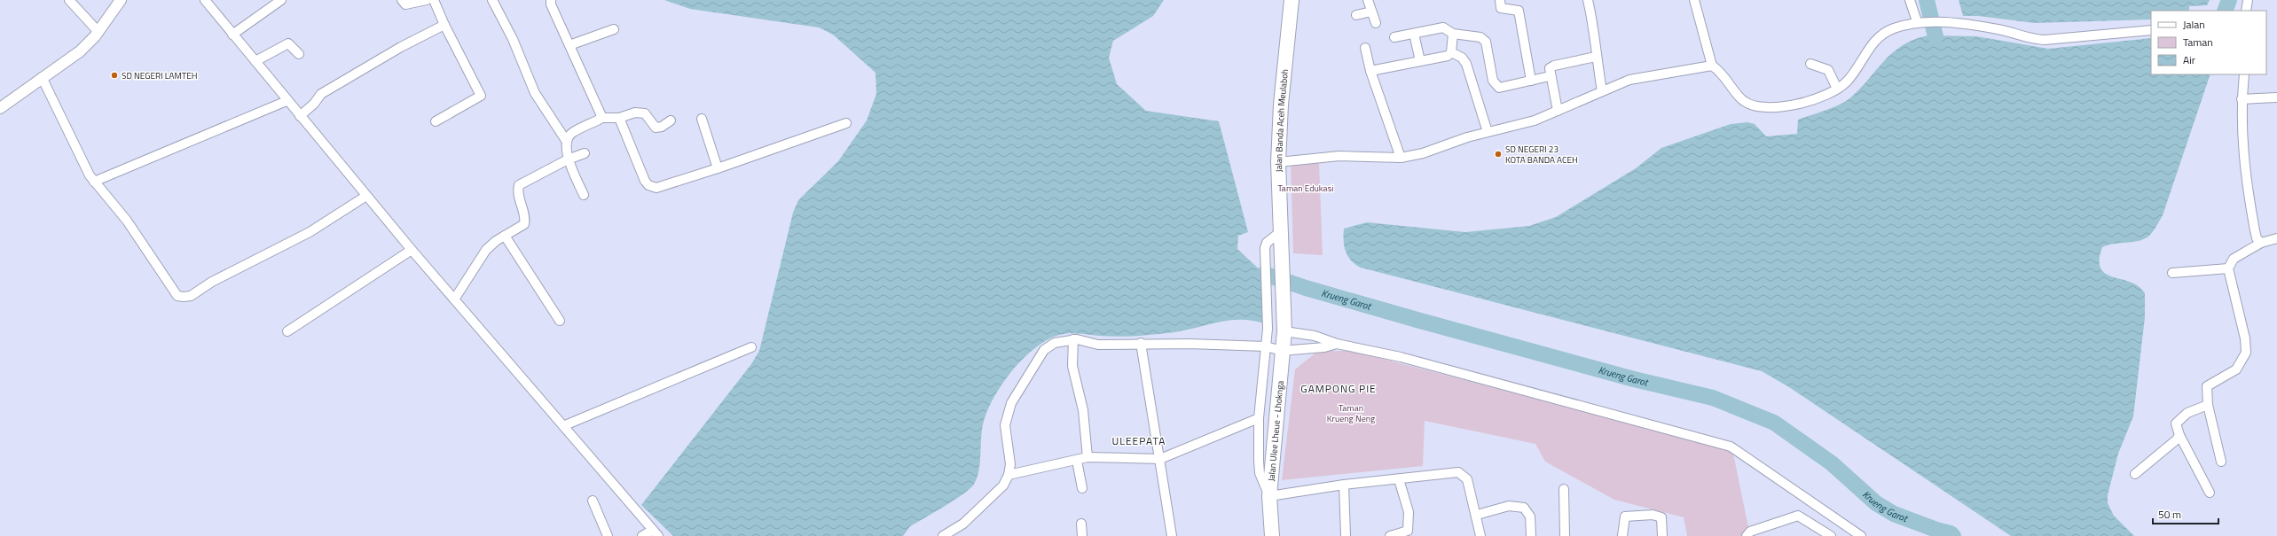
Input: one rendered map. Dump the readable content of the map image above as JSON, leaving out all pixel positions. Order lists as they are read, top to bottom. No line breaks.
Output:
{"streets":{"highway":["Jalan Banda Aceh Meulaboh","Jalan Ulee Lheue - Lhoknga"]},"crossings":[["Jalan Banda Aceh Meulaboh","Jalan Ulee Lheue - Lhoknga"]],"districts":["GAMPONG PIE","ULEEPATA"],"water":["Krueng Garot"],"parks":["Taman Edukasi","Taman Krueng Neng"],"places":["SD NEGERI LAMTEH","SD NEGERI 23 KOTA BANDA ACEH"],"legend":["Jalan","Taman","Air"],"scale_bar":"50 m"}
